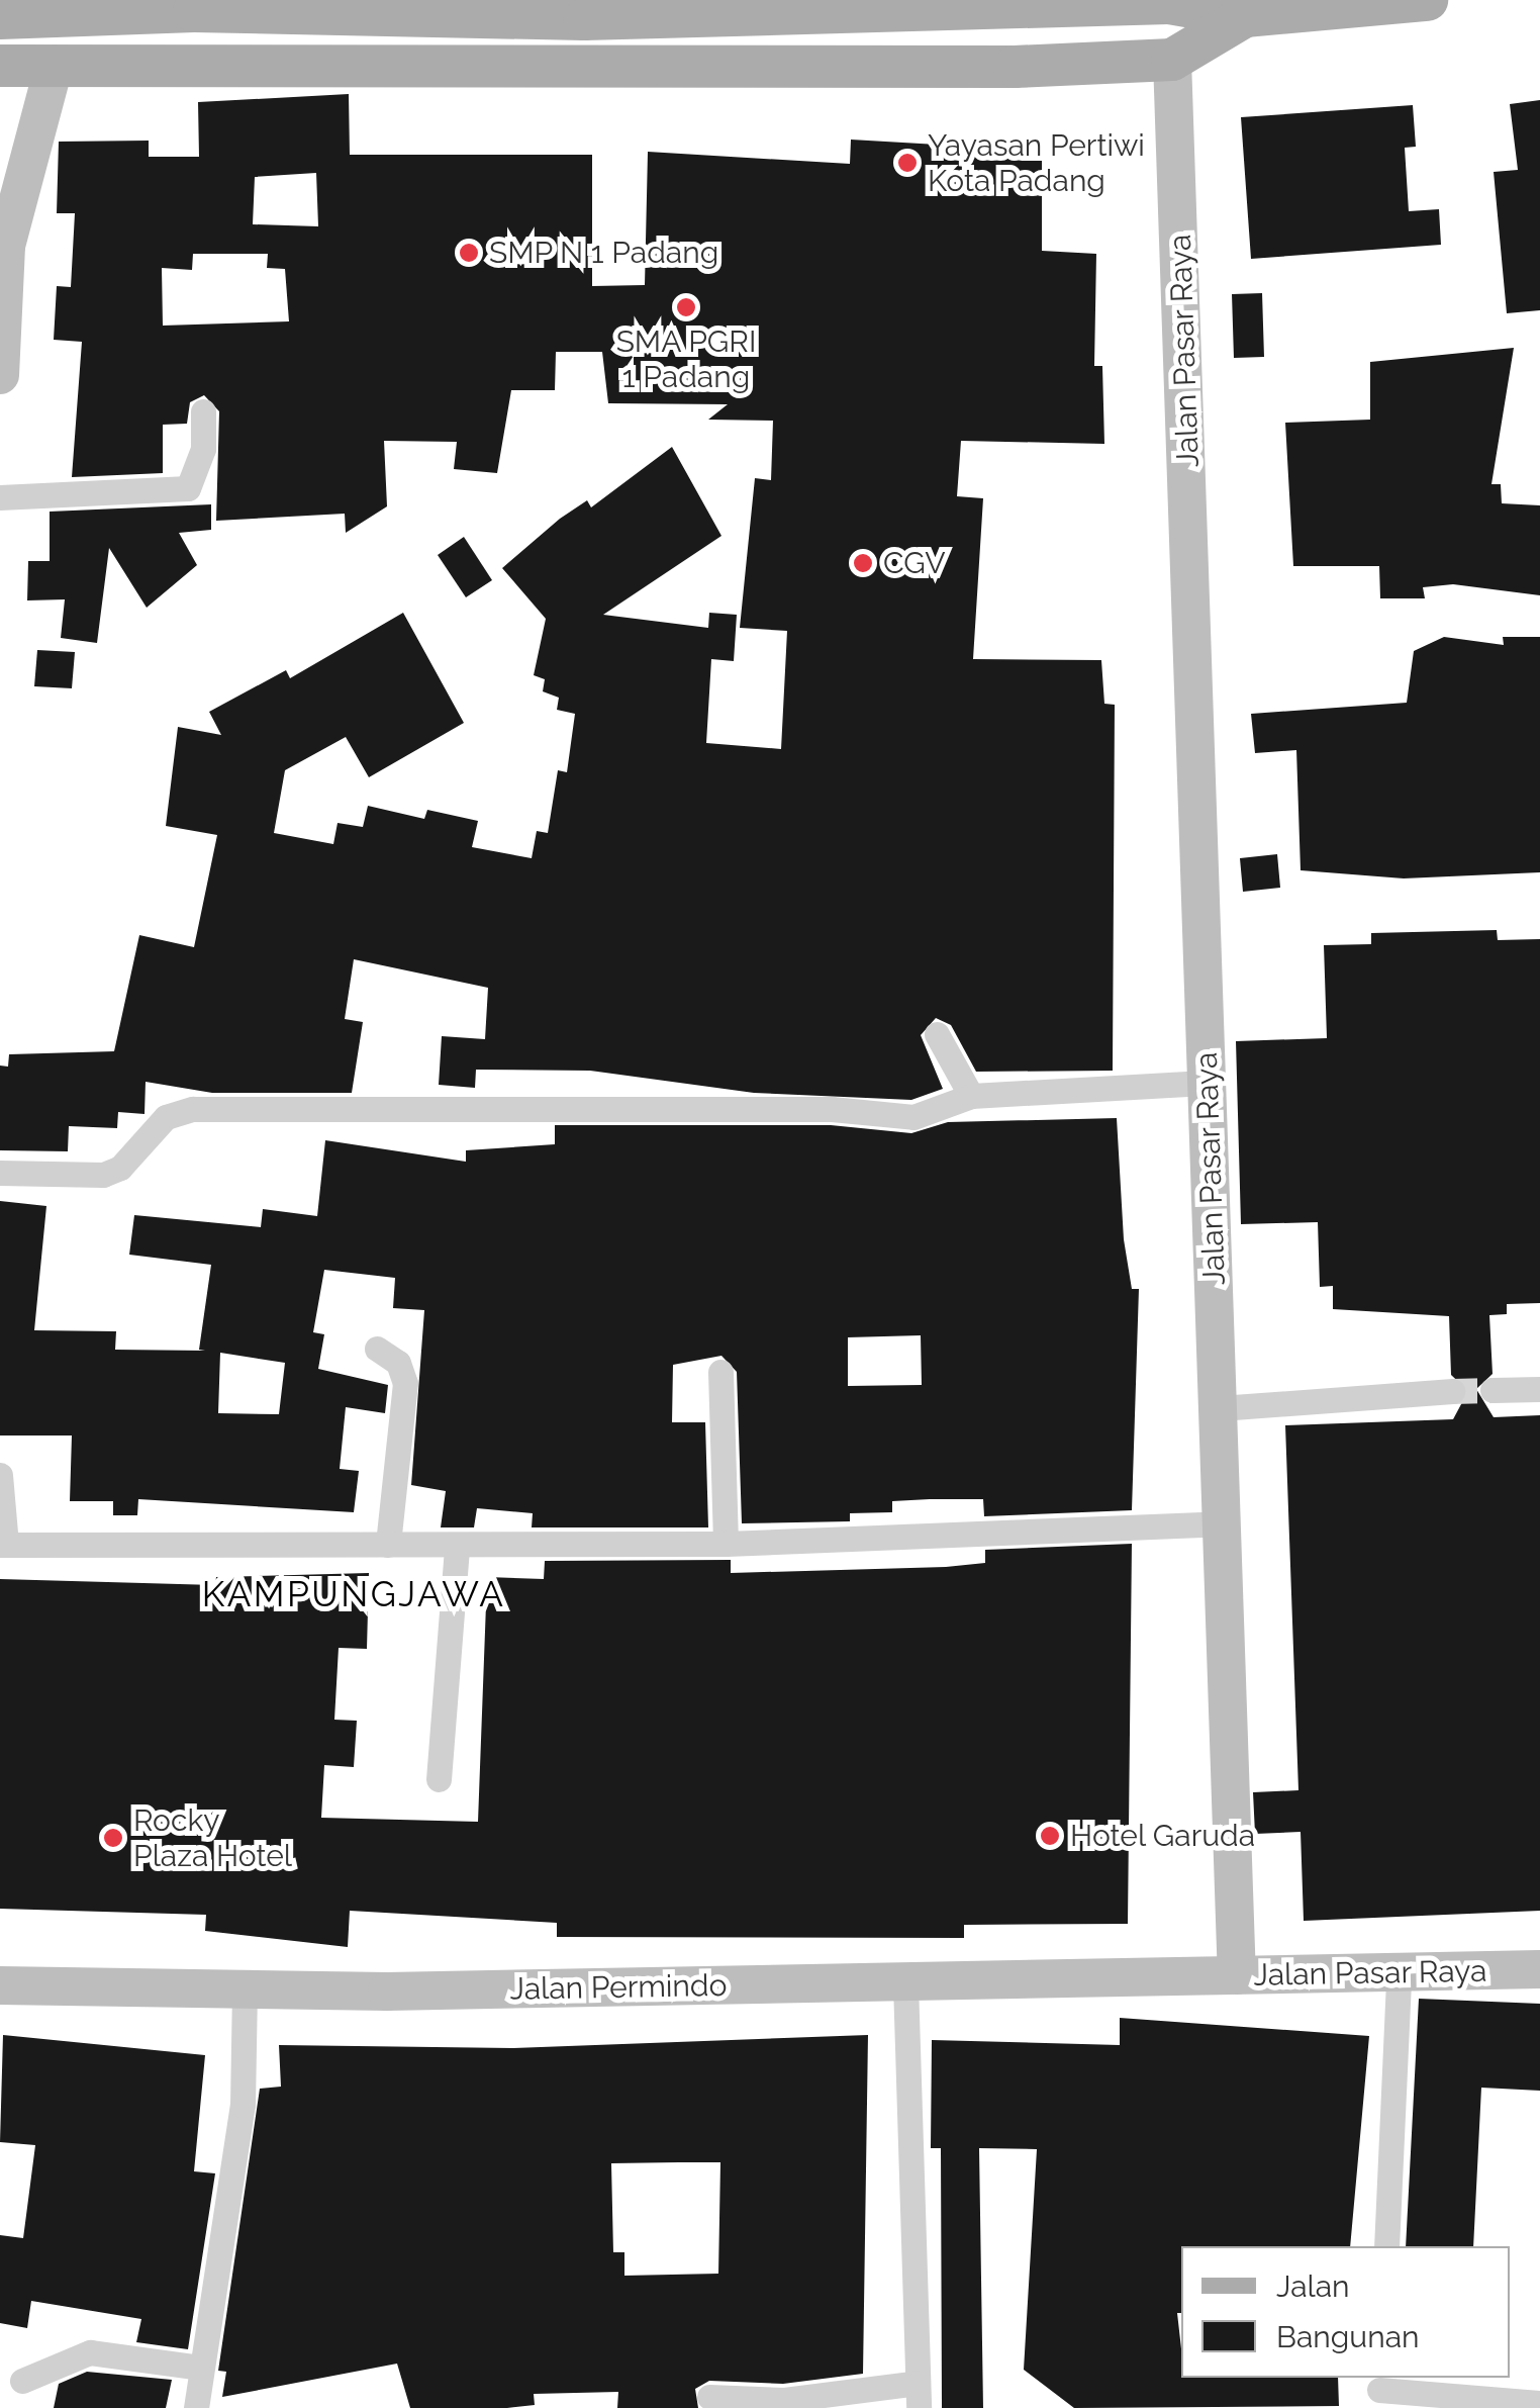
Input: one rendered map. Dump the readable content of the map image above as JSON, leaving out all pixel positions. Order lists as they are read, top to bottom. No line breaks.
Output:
{"streets":{"main road":["Jalan Pasar Raya","Jalan Permindo"]},"crossings":[["Jalan Pasar Raya","Jalan Permindo"]],"districts":["KAMPUNGJAWA"],"places":["Yayasan Pertiwi Kota Padang","SMP N 1 Padang","SMA PGRI 1 Padang","CGV","Hotel Garuda","Rocky Plaza Hotel"],"legend":["Jalan","Bangunan"]}
